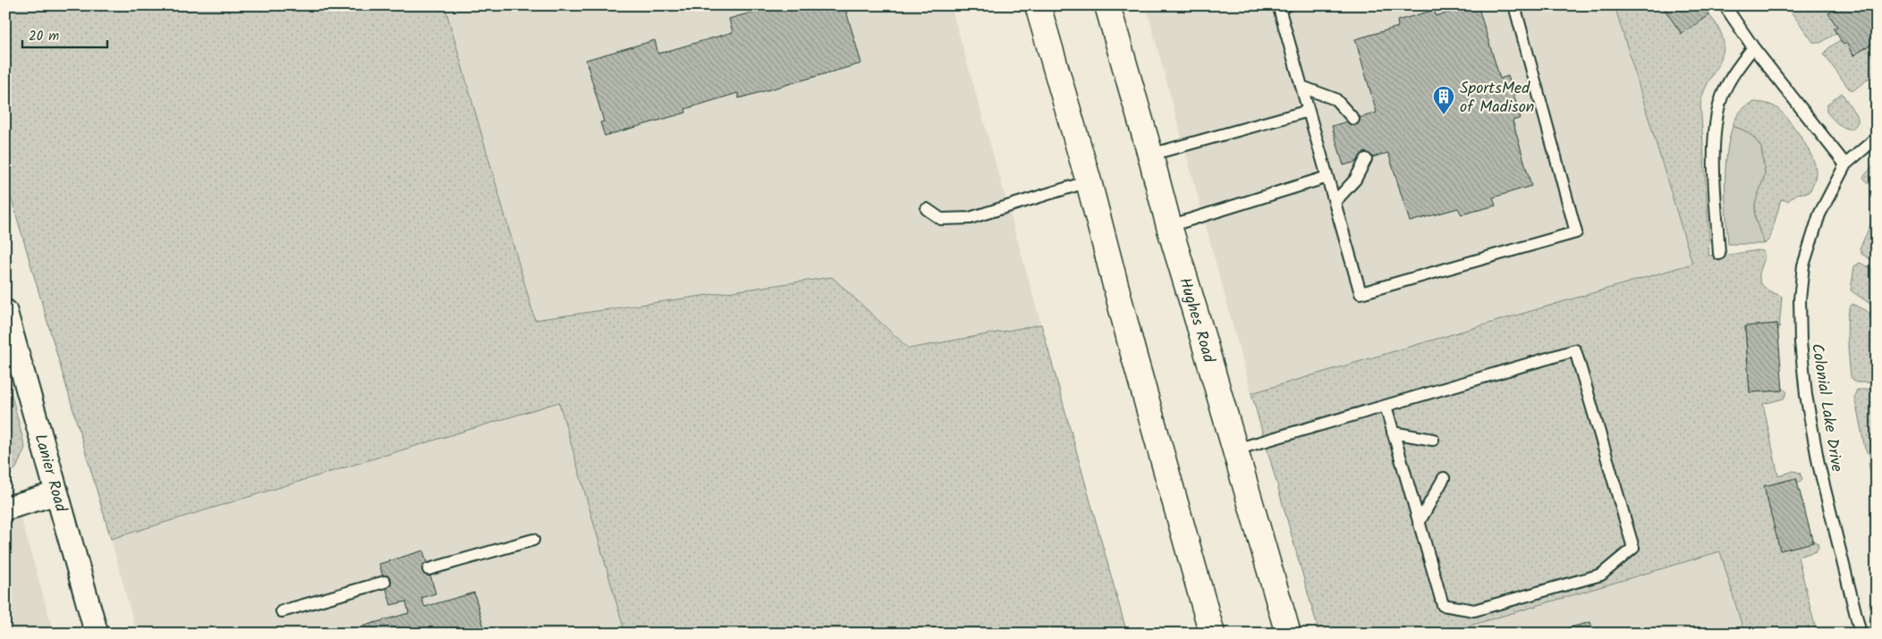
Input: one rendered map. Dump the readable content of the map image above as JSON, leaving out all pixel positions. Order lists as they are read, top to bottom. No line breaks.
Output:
{"streets":{"main road":["Hughes Road"],"street":["Lanier Road"],"lane":["Colonial Lake Drive"]},"places":{"building":["SportsMed of Madison"]},"scale_bar":"20 m"}
